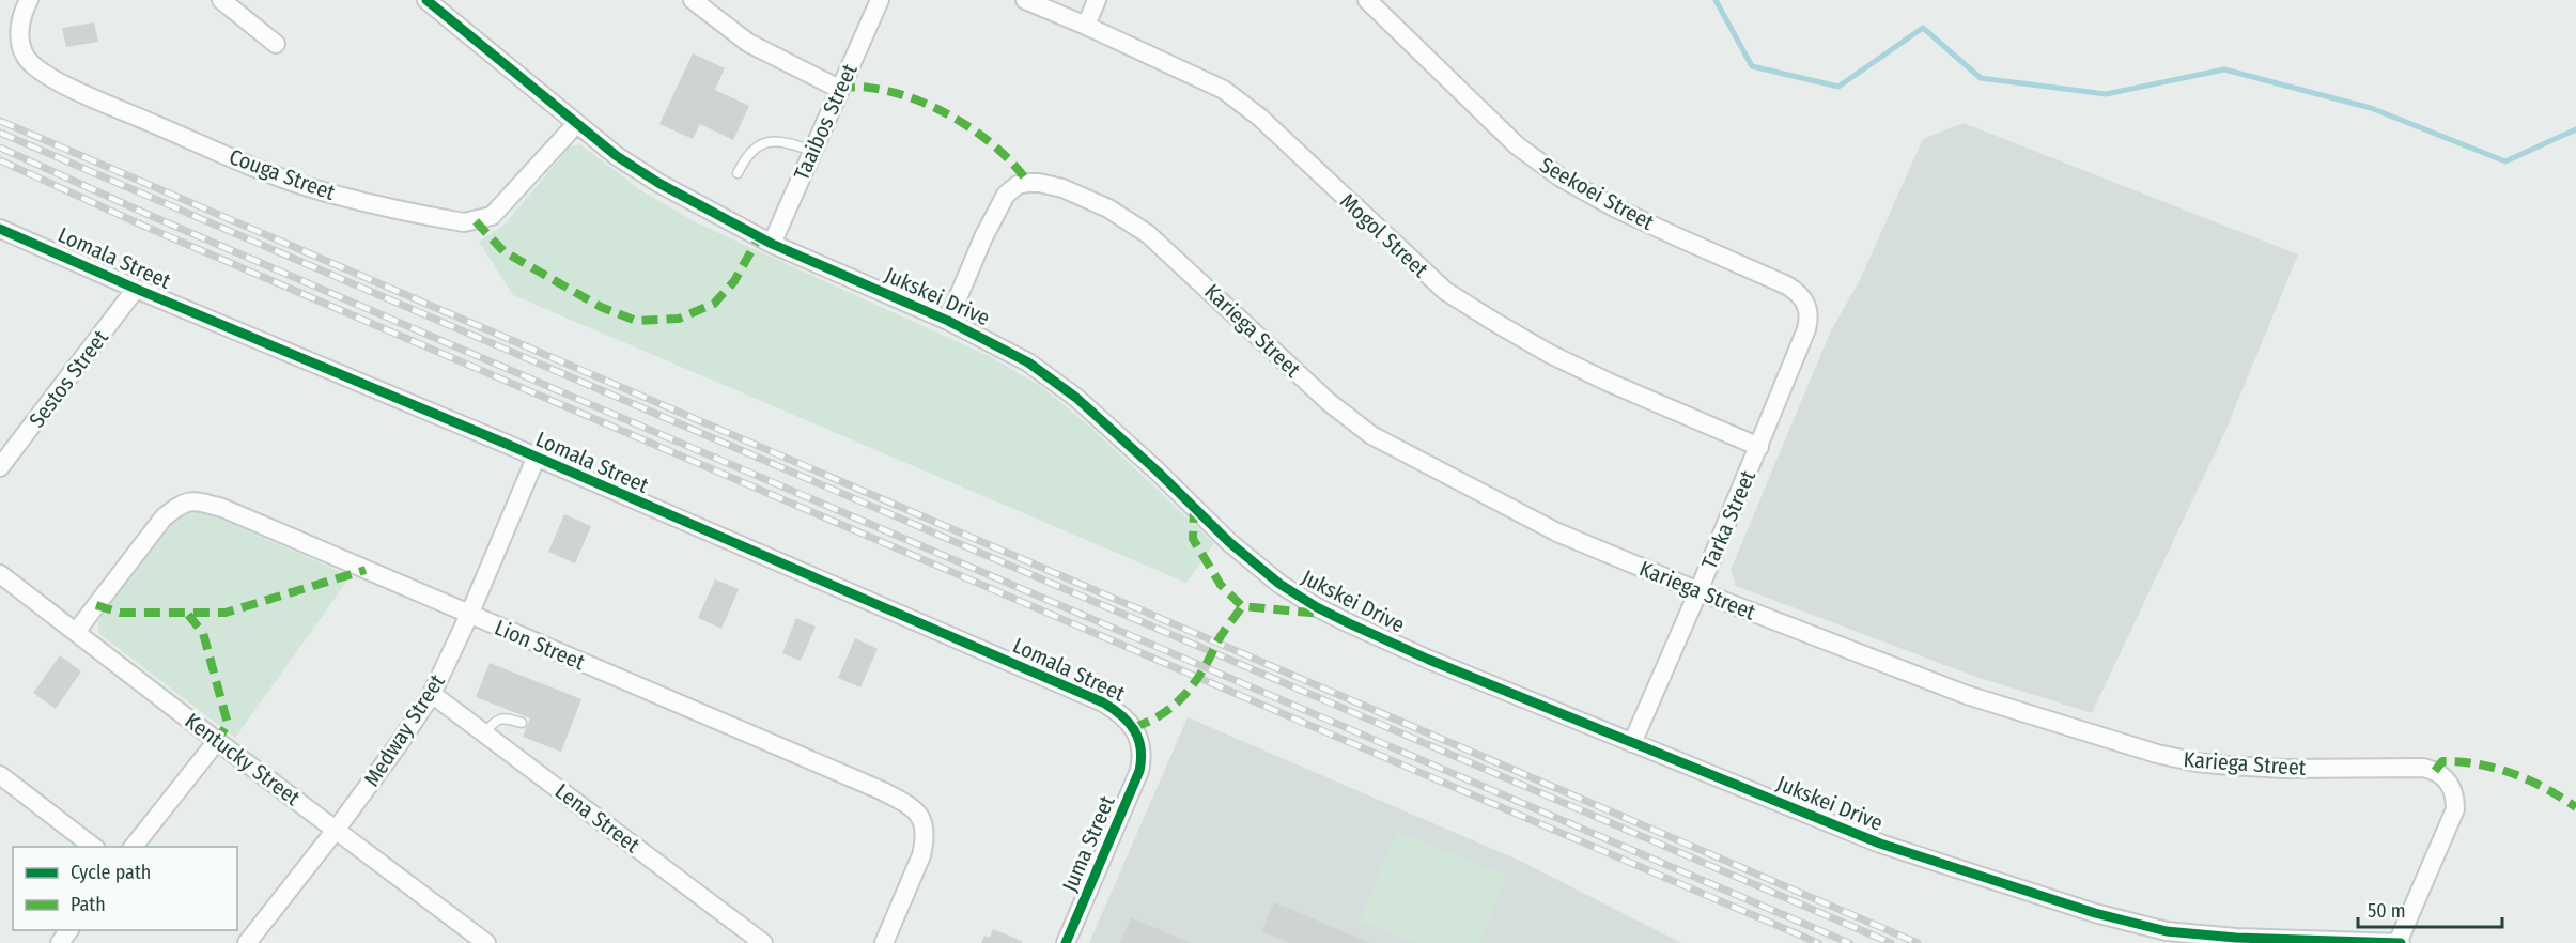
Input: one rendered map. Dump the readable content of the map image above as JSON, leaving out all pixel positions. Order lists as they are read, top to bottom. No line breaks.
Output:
{"streets":{"street":["Taaibos Street","Couga Street","Seekoei Street","Mogol Street","Lomala Street","Jukskei Drive","Kariega Street","Sestos Street","Tarka Street","Lion Street","Medway Street","Kentucky Street","Lena Street","Juma Street"]},"crossings":[["Taaibos Street","Jukskei Drive"],["Couga Street","Jukskei Drive"],["Seekoei Street","Tarka Street"],["Mogol Street","Tarka Street"],["Lomala Street","Sestos Street"],["Lomala Street","Medway Street"],["Lomala Street","Juma Street"],["Jukskei Drive","Kariega Street"],["Jukskei Drive","Tarka Street"],["Kariega Street","Tarka Street"],["Lion Street","Medway Street"],["Lion Street","Kentucky Street"],["Medway Street","Kentucky Street"],["Medway Street","Lena Street"]],"legend":["Cycle path","Path"],"scale_bar":"50 m"}
